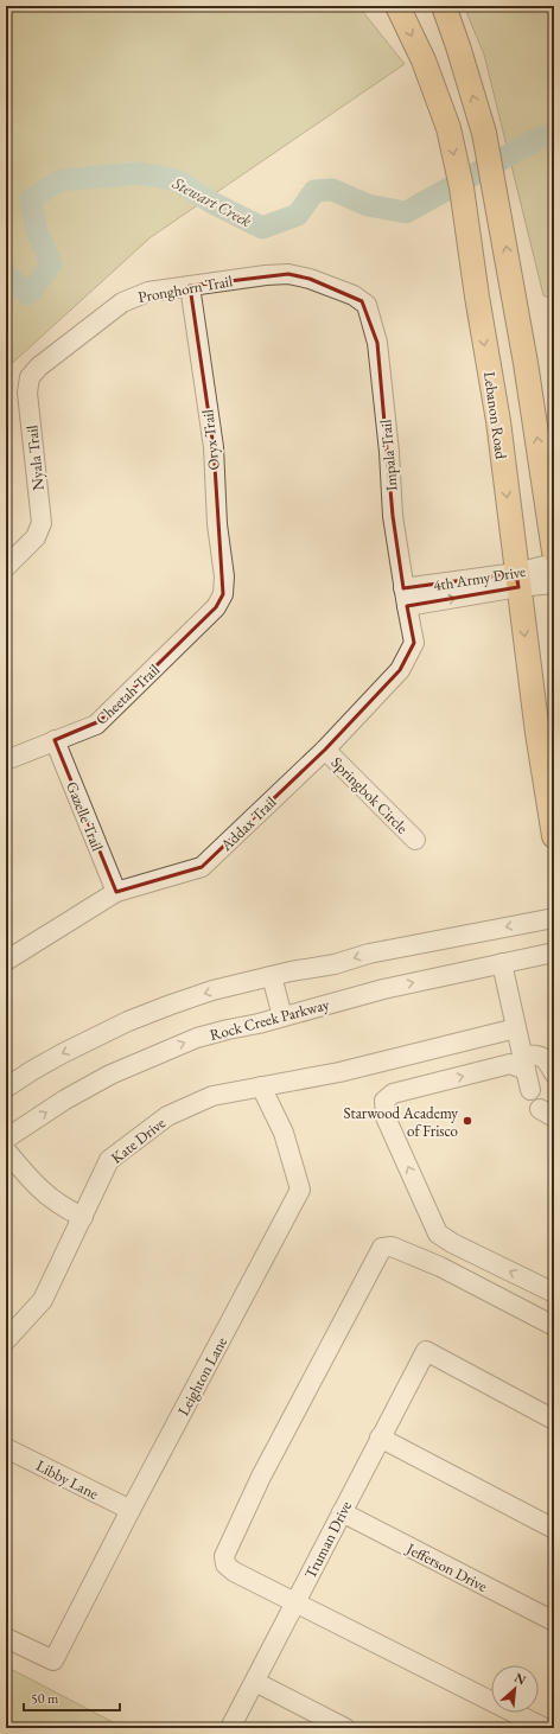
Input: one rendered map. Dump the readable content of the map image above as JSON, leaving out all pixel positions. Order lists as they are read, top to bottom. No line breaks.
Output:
{"streets":{"main road":["Lebanon Road"],"street":["Pronghorn Trail","Oryx Trail","Impala Trail","Nyala Trail","4th Army Drive","Cheetah Trail","Springbok Circle","Gazelle Trail","Addax Trail","Rock Creek Parkway","Kate Drive","Leighton Lane","Libby Lane","Truman Drive","Jefferson Drive"]},"crossings":[["Pronghorn Trail","Oryx Trail"],["Pronghorn Trail","Impala Trail"],["Pronghorn Trail","Nyala Trail"],["Lebanon Road","4th Army Drive"],["Oryx Trail","Cheetah Trail"],["Impala Trail","4th Army Drive"],["Impala Trail","Addax Trail"],["4th Army Drive","Addax Trail"],["Cheetah Trail","Gazelle Trail"],["Springbok Circle","Addax Trail"],["Gazelle Trail","Addax Trail"],["Kate Drive","Leighton Lane"],["Leighton Lane","Libby Lane"],["Truman Drive","Jefferson Drive"]],"water":["Stewart Creek"],"places":["Starwood Academy of Frisco"],"scale_bar":"50 m","north":"top right"}
